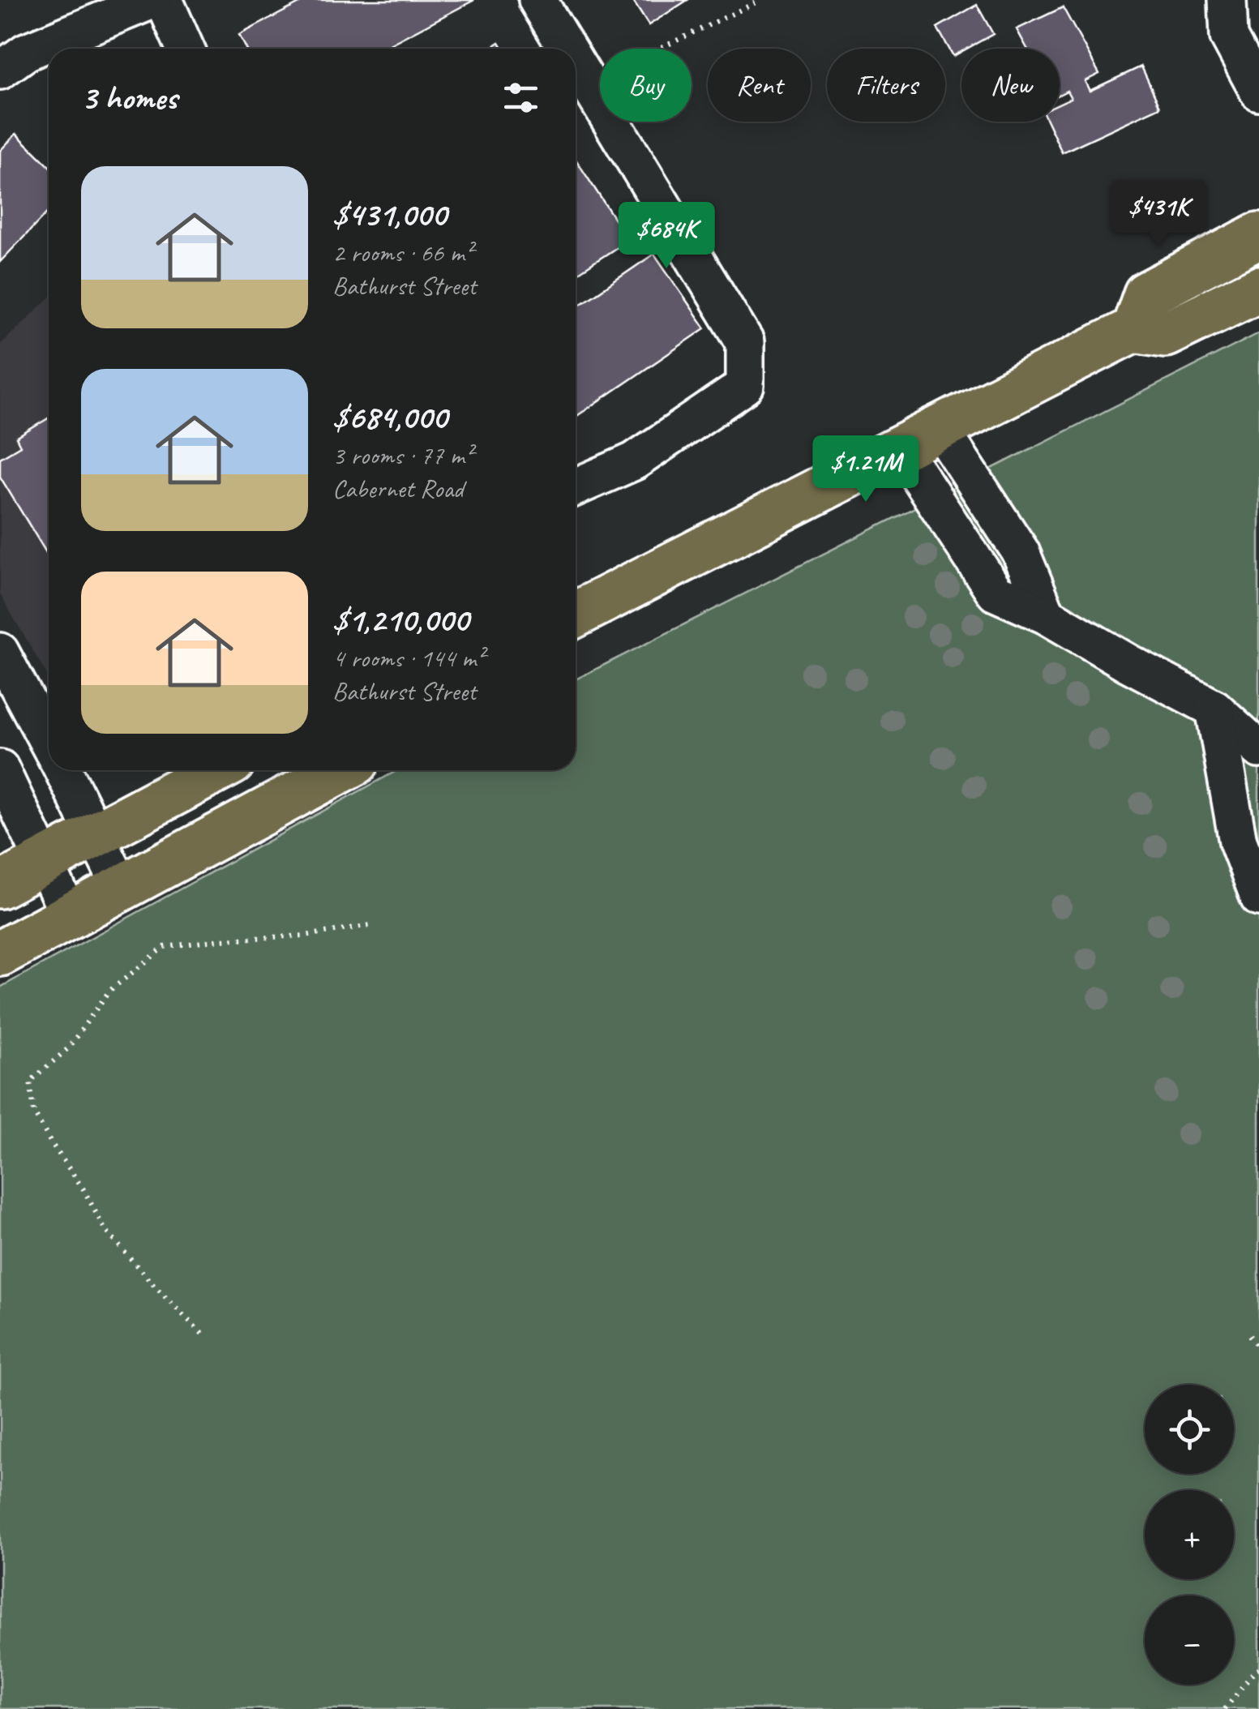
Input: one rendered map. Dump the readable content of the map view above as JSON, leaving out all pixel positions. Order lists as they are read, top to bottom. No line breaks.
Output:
{"page":{"chip":["Buy","Rent","Filters","New"],"heading":"3 homes","list":[{"name":"$431,000","note":"2 rooms · 66 m² · Bathurst Street"},{"name":"$684,000","note":"3 rooms · 77 m² · Cabernet Road"},{"name":"$1,210,000","note":"4 rooms · 144 m² · Bathurst Street"}],"price":["$431K","$684K","$1.21M"],"map_buttons":["+","−"]}}
